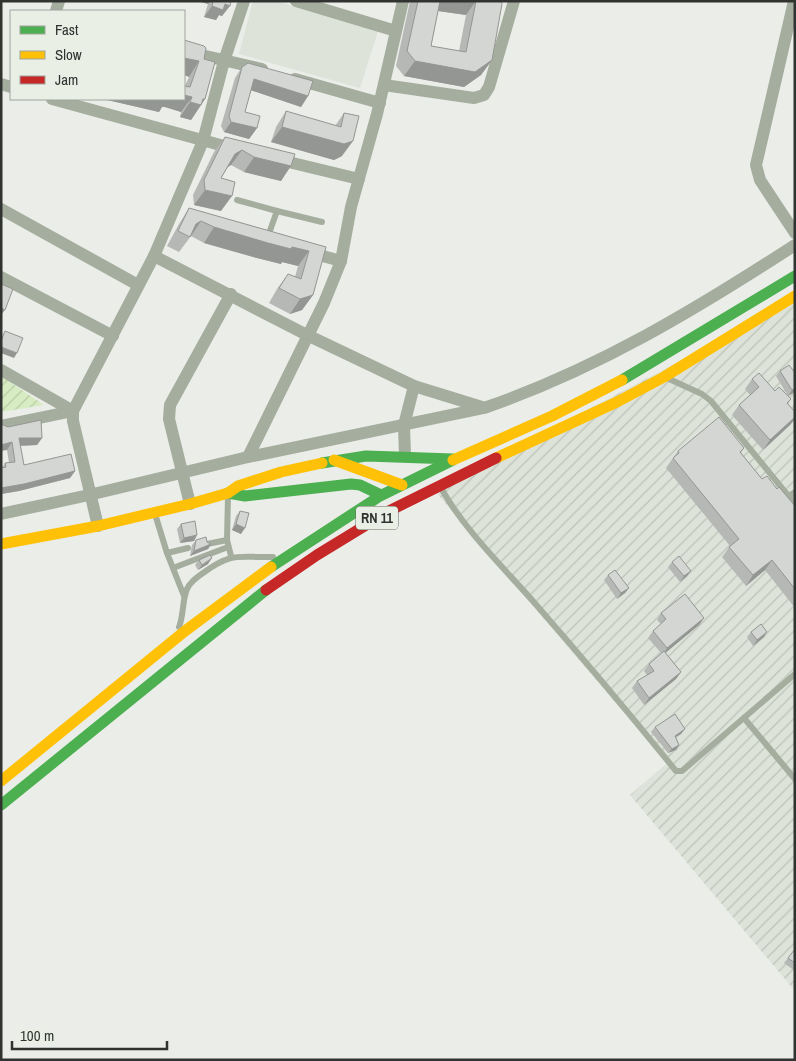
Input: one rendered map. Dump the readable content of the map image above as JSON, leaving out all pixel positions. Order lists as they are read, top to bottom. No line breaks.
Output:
{"streets":{"main road":["RN 11"]},"legend":["Fast","Slow","Jam"],"scale_bar":"100 m"}
